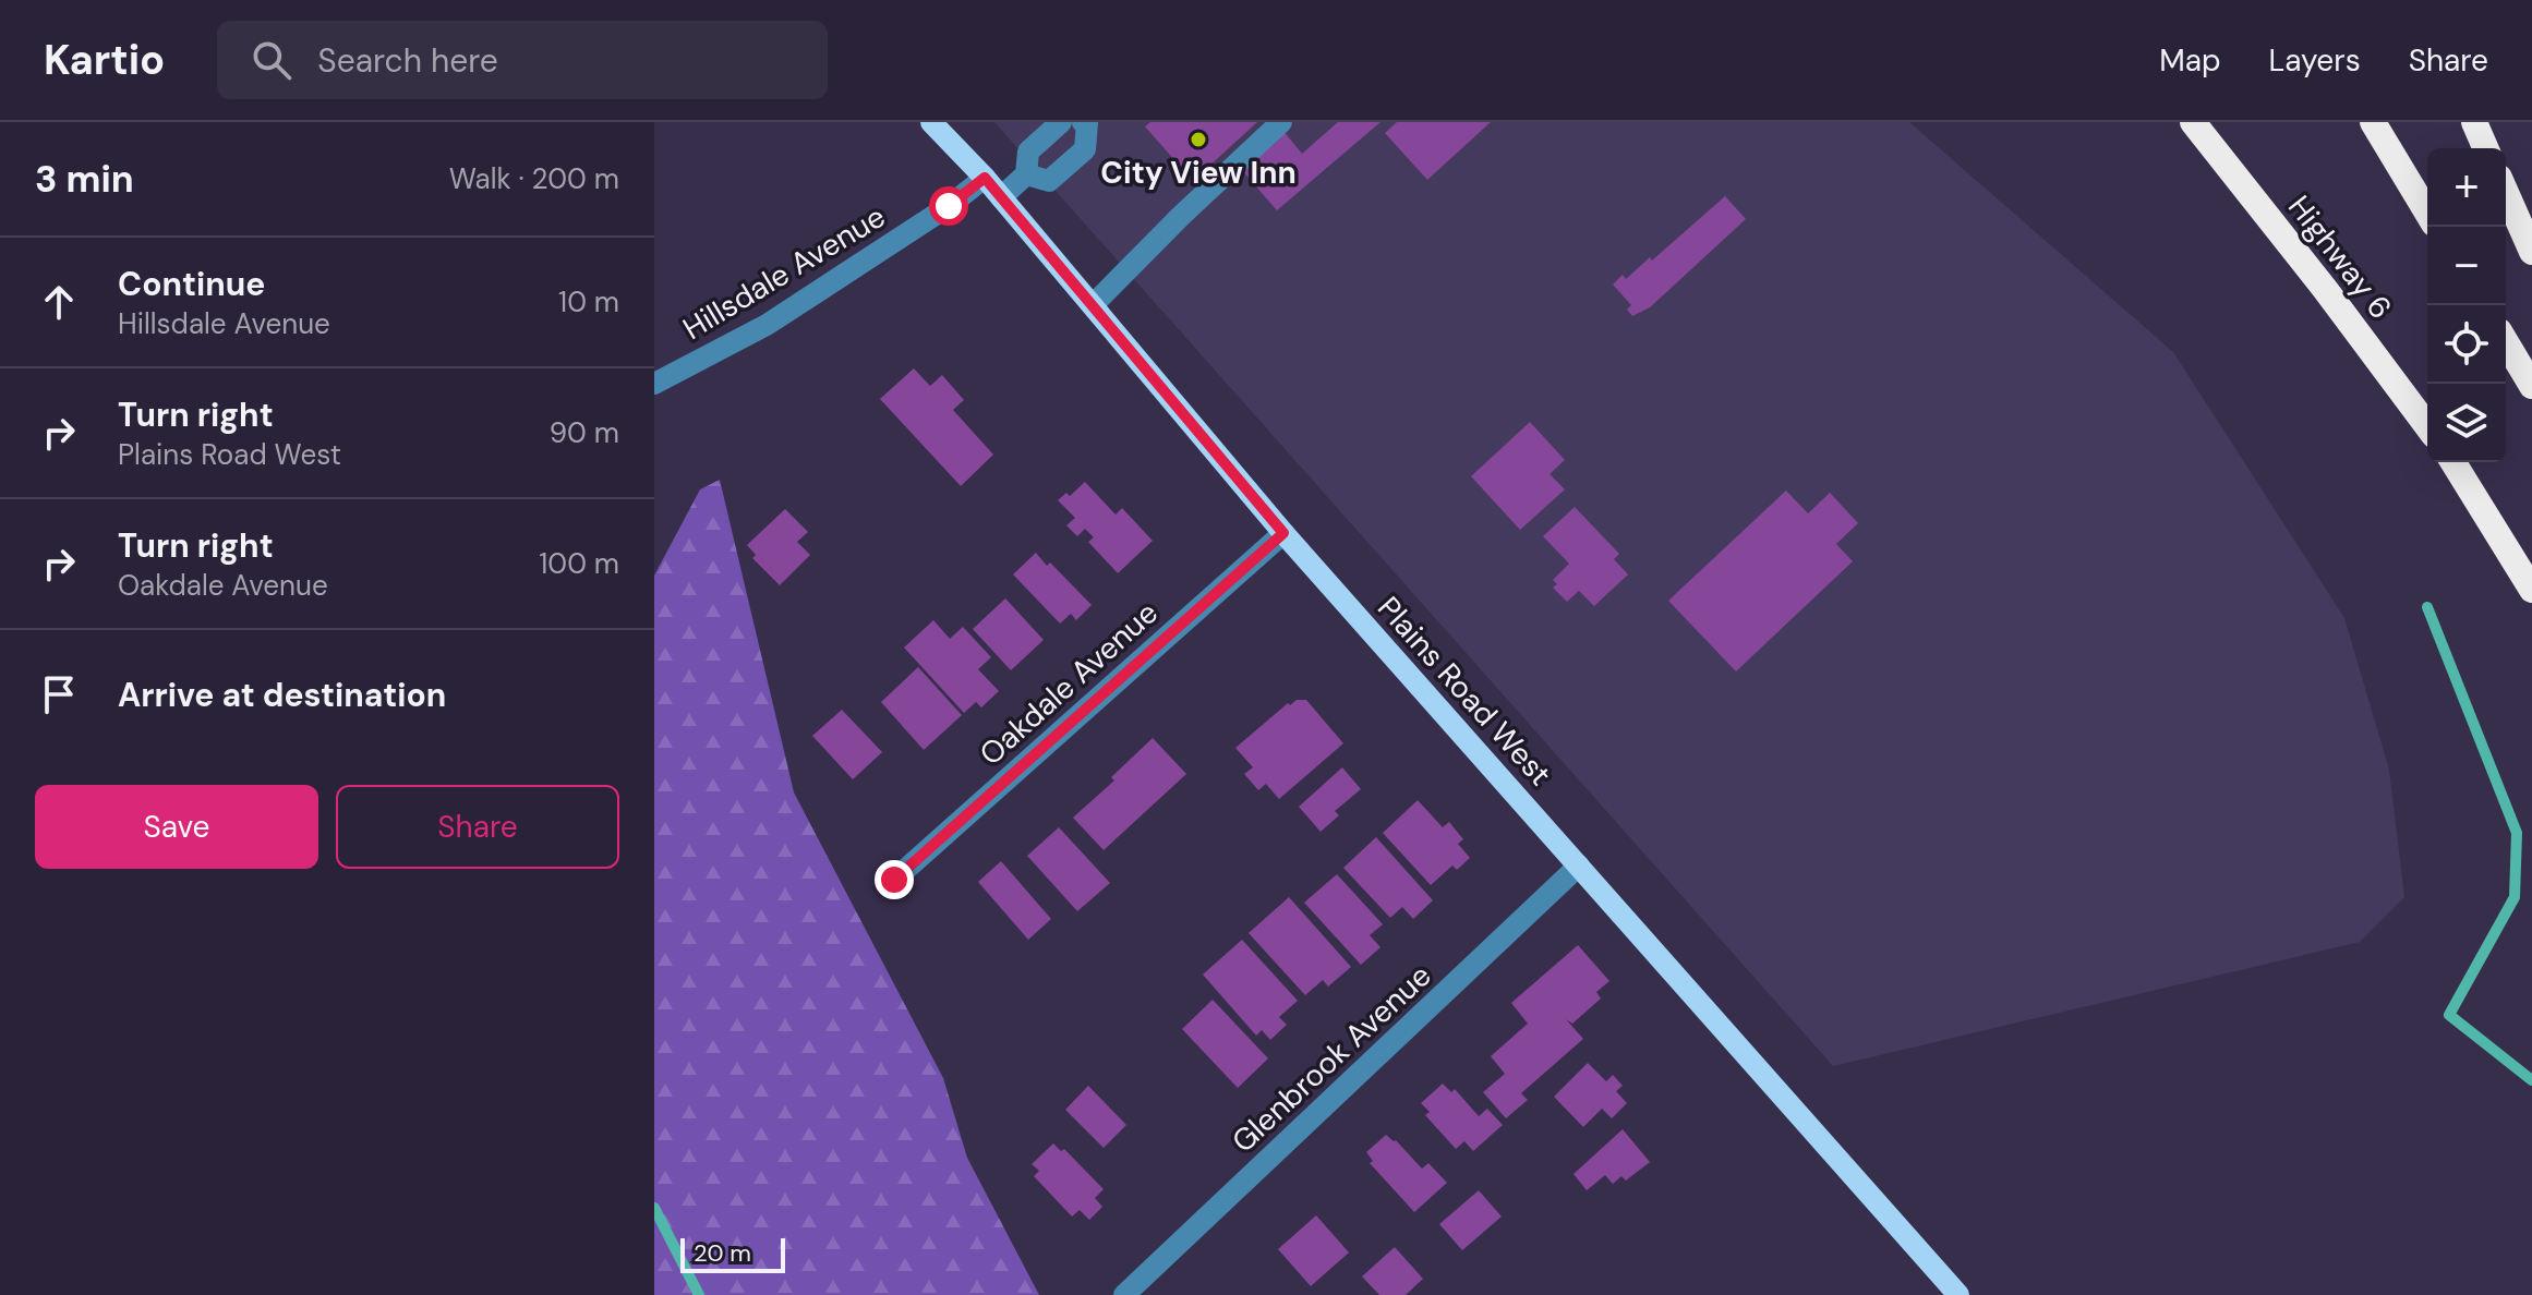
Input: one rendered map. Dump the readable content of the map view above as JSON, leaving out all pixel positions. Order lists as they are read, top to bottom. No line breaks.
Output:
{"streets":{"highway":["Highway 6"],"main road":["Plains Road West"],"street":["Hillsdale Avenue","Oakdale Avenue","Glenbrook Avenue"]},"crossings":[["Hillsdale Avenue","Plains Road West"],["Oakdale Avenue","Plains Road West"],["Plains Road West","Glenbrook Avenue"]],"places":["City View Inn"],"scale_bar":"20 m","page":{"header":"Kartio","search":"Search here","nav":["Map","Layers","Share"],"heading":["3 min","Walk · 200 m"],"map_buttons":["+","−"],"list":[["Continue","Hillsdale Avenue","10 m"],["Turn right","Plains Road West","90 m"],["Turn right","Oakdale Avenue","100 m"],"Arrive at destination"],"buttons":["Save","Share"],"scale":"20 m"}}
